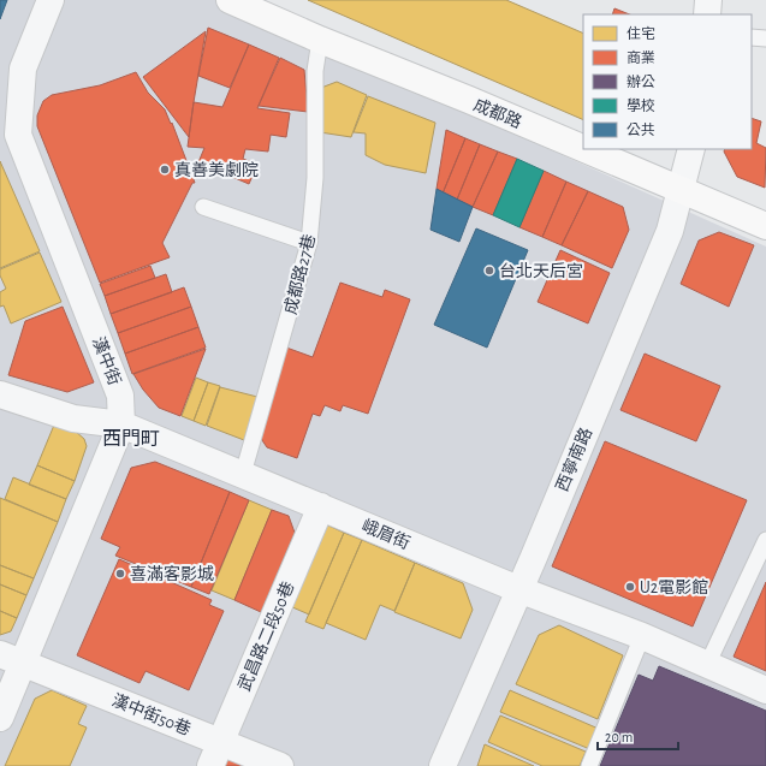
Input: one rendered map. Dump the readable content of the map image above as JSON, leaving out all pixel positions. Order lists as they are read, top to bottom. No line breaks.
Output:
{"streets":{"main road":["成都路"],"street":["漢中街","西寧南路","峨眉街","武昌路二段50巷","漢中街50巷"],"lane":["成都路27巷"]},"crossings":[["成都路","成都路27巷"],["成都路","西寧南路"],["成都路27巷","峨眉街"],["漢中街","峨眉街"],["漢中街","漢中街50巷"],["西寧南路","峨眉街"],["峨眉街","武昌路二段50巷"],["武昌路二段50巷","漢中街50巷"]],"districts":["西門町"],"places":["真善美劇院","台北天后宮","喜滿客影城","U2電影館"],"legend":["住宅","商業","辦公","學校","公共"],"scale_bar":"20 m"}
